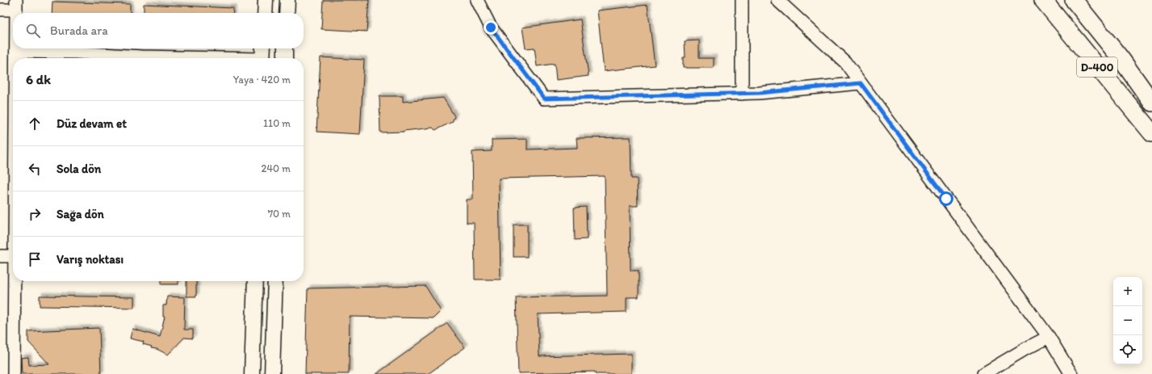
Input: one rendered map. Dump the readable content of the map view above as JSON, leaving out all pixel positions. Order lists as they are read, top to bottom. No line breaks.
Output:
{"streets":{"highway":["D-400"]},"page":{"search":"Burada ara","heading":["6 dk","Yaya · 420 m"],"list":[["Düz devam et","110 m"],["Sola dön","240 m"],["Sağa dön","70 m"],"Varış noktası"],"map_buttons":["+","−"]}}
